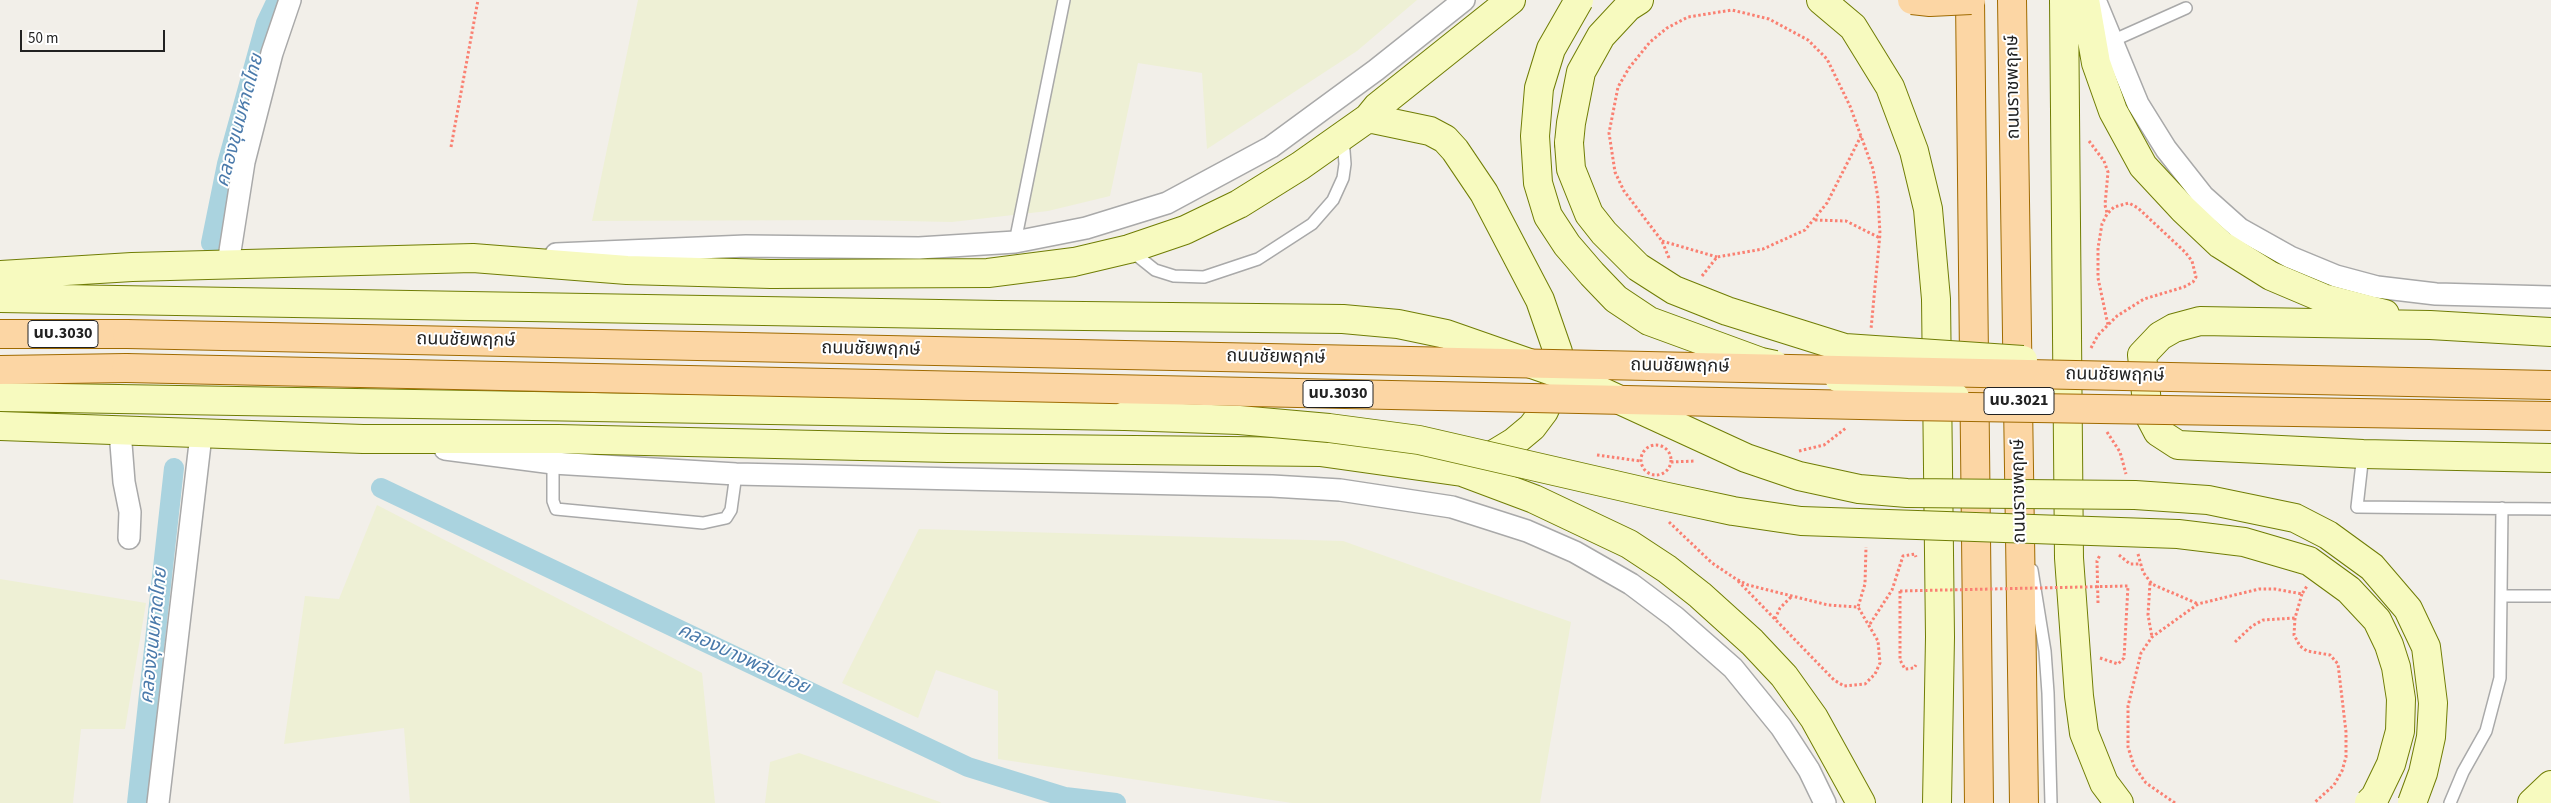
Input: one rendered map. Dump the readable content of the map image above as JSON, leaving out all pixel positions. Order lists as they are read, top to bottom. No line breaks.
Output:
{"streets":{"main road":["ถนนราชพฤกษ์","นบ.3030","ถนนชัยพฤกษ์","นบ.3021"]},"water":["คลองขุนมหาดไทย","คลองบางพลับน้อย"],"scale_bar":"50 m"}
